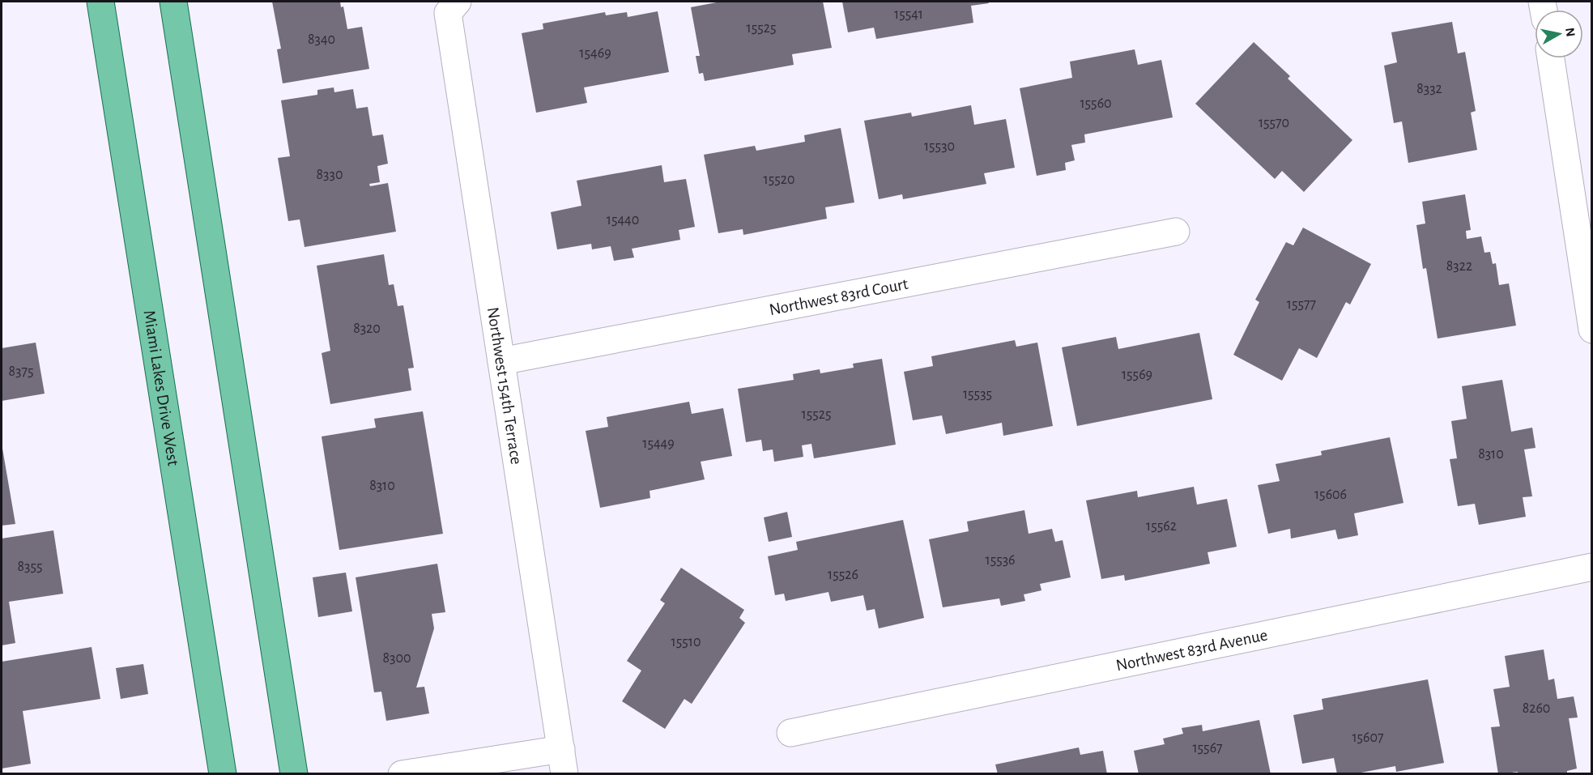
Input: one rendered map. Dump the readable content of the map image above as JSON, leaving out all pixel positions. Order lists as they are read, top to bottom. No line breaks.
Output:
{"streets":{"main road":["Miami Lakes Drive West"],"street":["Northwest 83rd Court","Northwest 154th Terrace","Northwest 83rd Avenue"]},"crossings":[["Northwest 83rd Court","Northwest 154th Terrace"]],"house_numbers":["15541","15525","8340","15469","8332","15560","15570","15530","8330","15520","15440","8322","15577","8320","8375","15569","15535","15525","15449","8310","8310","15606","15562","15536","8355","15526","15510","8300","8260","15607","15567"],"north":"right"}
